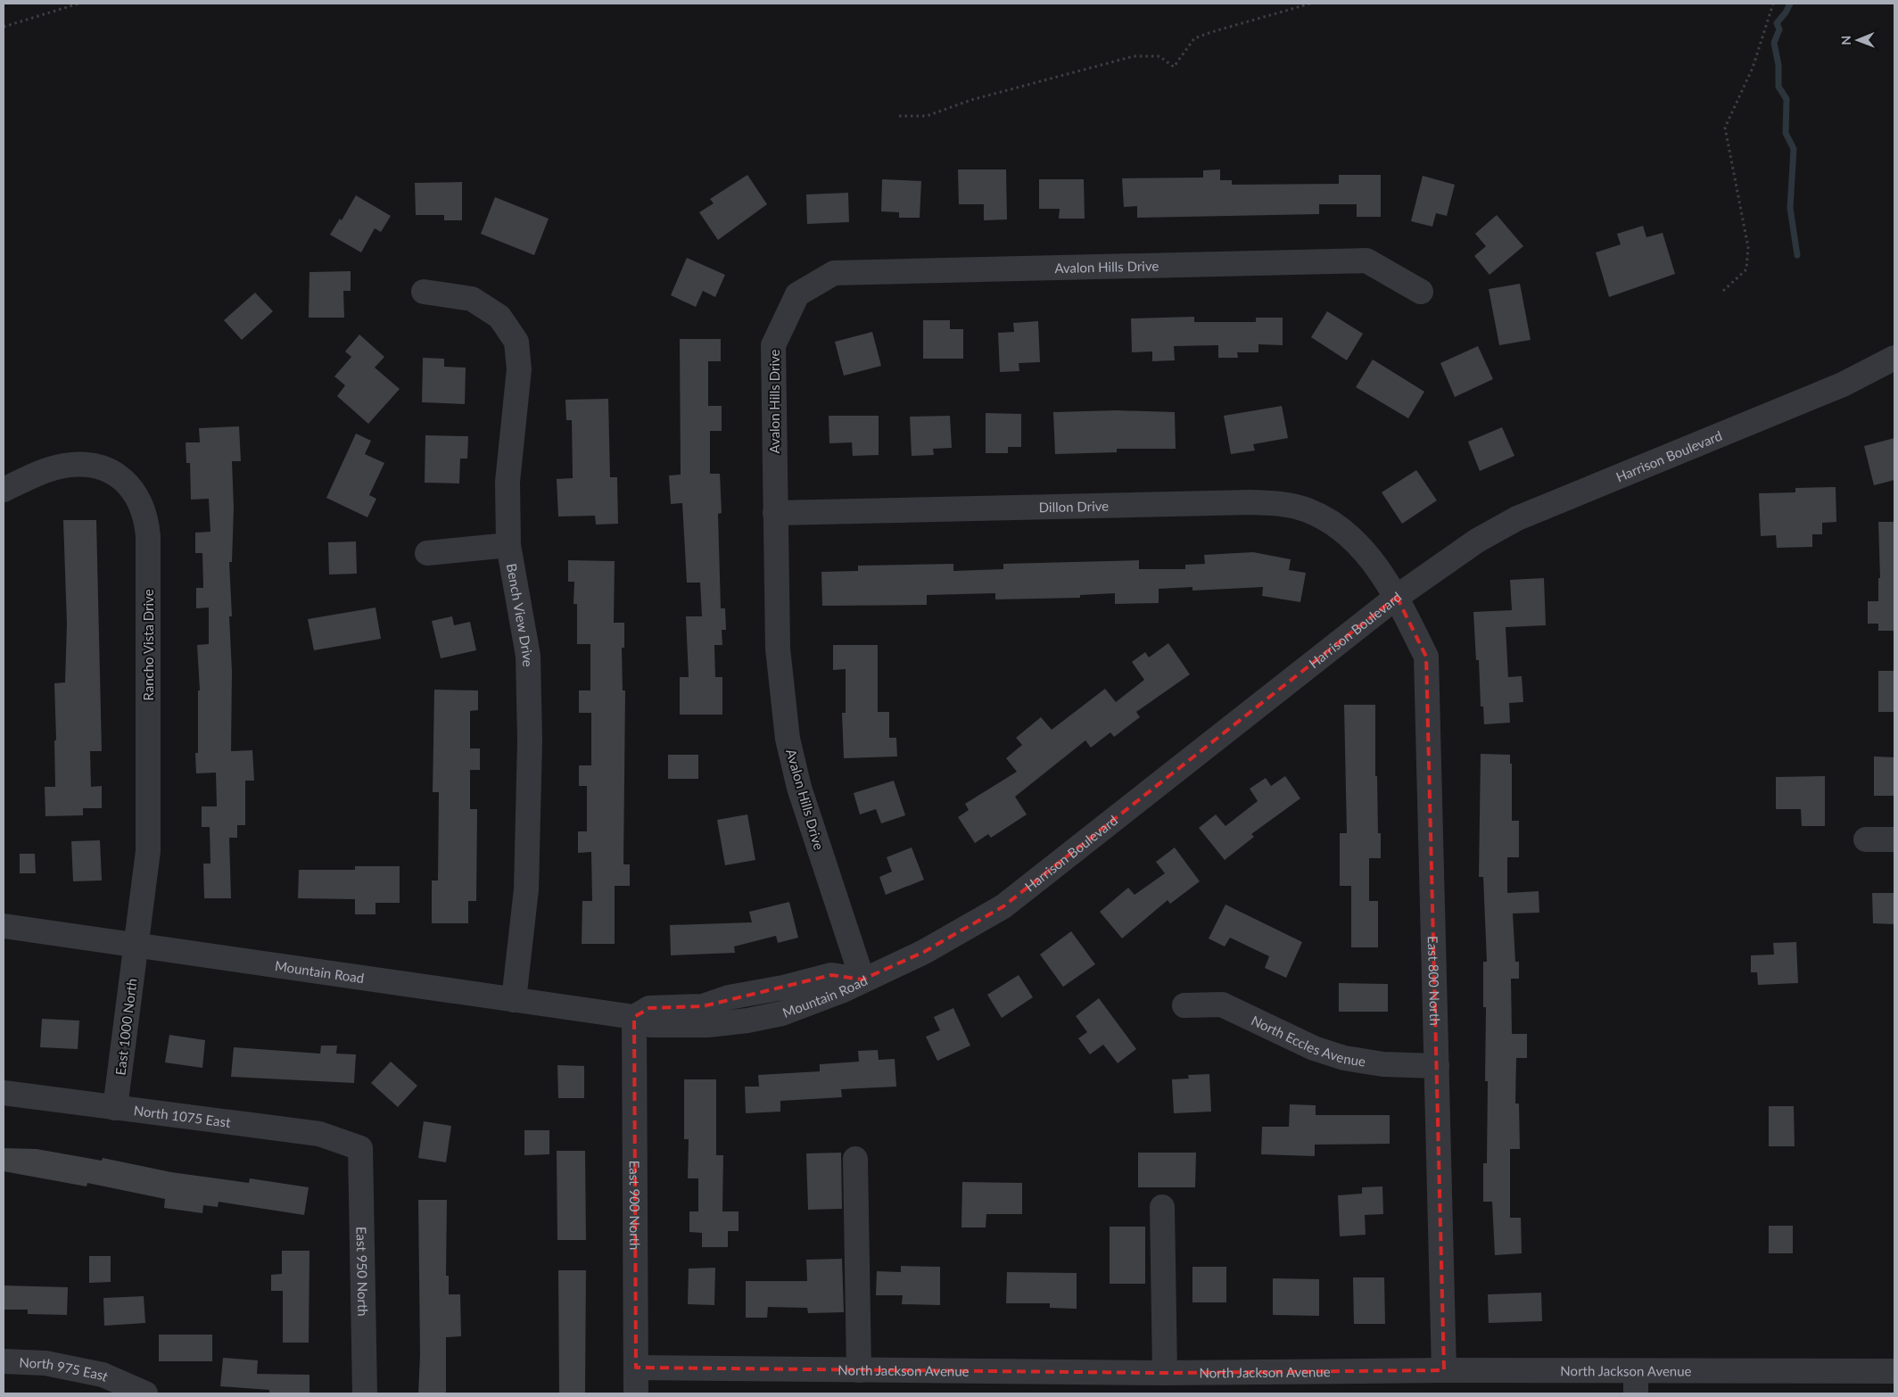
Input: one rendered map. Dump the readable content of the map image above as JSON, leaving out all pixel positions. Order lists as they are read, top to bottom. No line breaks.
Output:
{"streets":{"street":["Avalon Hills Drive","Harrison Boulevard","Dillon Drive","Bench View Drive","Rancho Vista Drive","Mountain Road","East 800 North","East 1000 North","North Eccles Avenue","North 1075 East","East 900 North","East 950 North","North 975 East","North Jackson Avenue"]},"crossings":[["Avalon Hills Drive","Harrison Boulevard"],["Avalon Hills Drive","Dillon Drive"],["Avalon Hills Drive","Mountain Road"],["Harrison Boulevard","Dillon Drive"],["Harrison Boulevard","Mountain Road"],["Harrison Boulevard","East 800 North"],["Dillon Drive","East 800 North"],["Bench View Drive","Mountain Road"],["Rancho Vista Drive","Mountain Road"],["Rancho Vista Drive","East 1000 North"],["Mountain Road","East 1000 North"],["Mountain Road","East 900 North"],["East 800 North","North Eccles Avenue"],["East 800 North","North Jackson Avenue"],["East 1000 North","North 1075 East"],["North 1075 East","East 950 North"],["East 900 North","North Jackson Avenue"]],"north":"left"}
